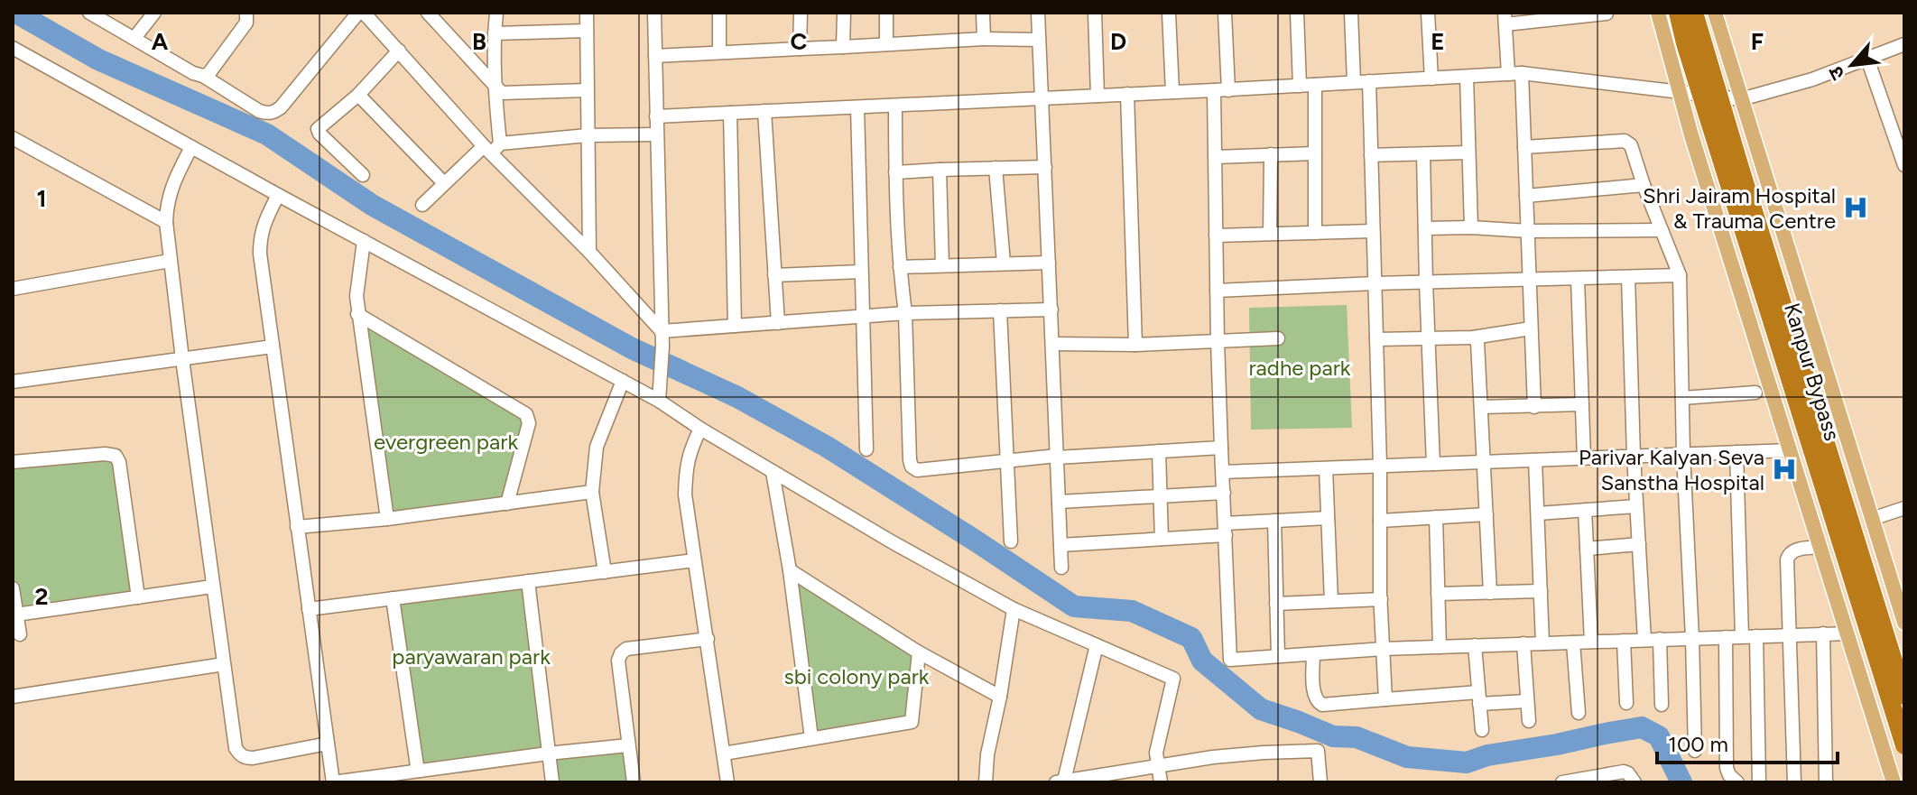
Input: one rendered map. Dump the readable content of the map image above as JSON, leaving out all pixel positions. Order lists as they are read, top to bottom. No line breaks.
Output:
{"streets":{"highway":["Kanpur Bypass"]},"parks":["radhe park","evergreen park","paryawaran park","sbi colony park"],"places":{"hospital":["Shri Jairam Hospital & Trauma Centre","Parivar Kalyan Seva Sanstha Hospital"]},"scale_bar":"100 m","north":"bottom left","grid":{"columns":["A","B","C","D","E","F"],"rows":["1","2"]}}
